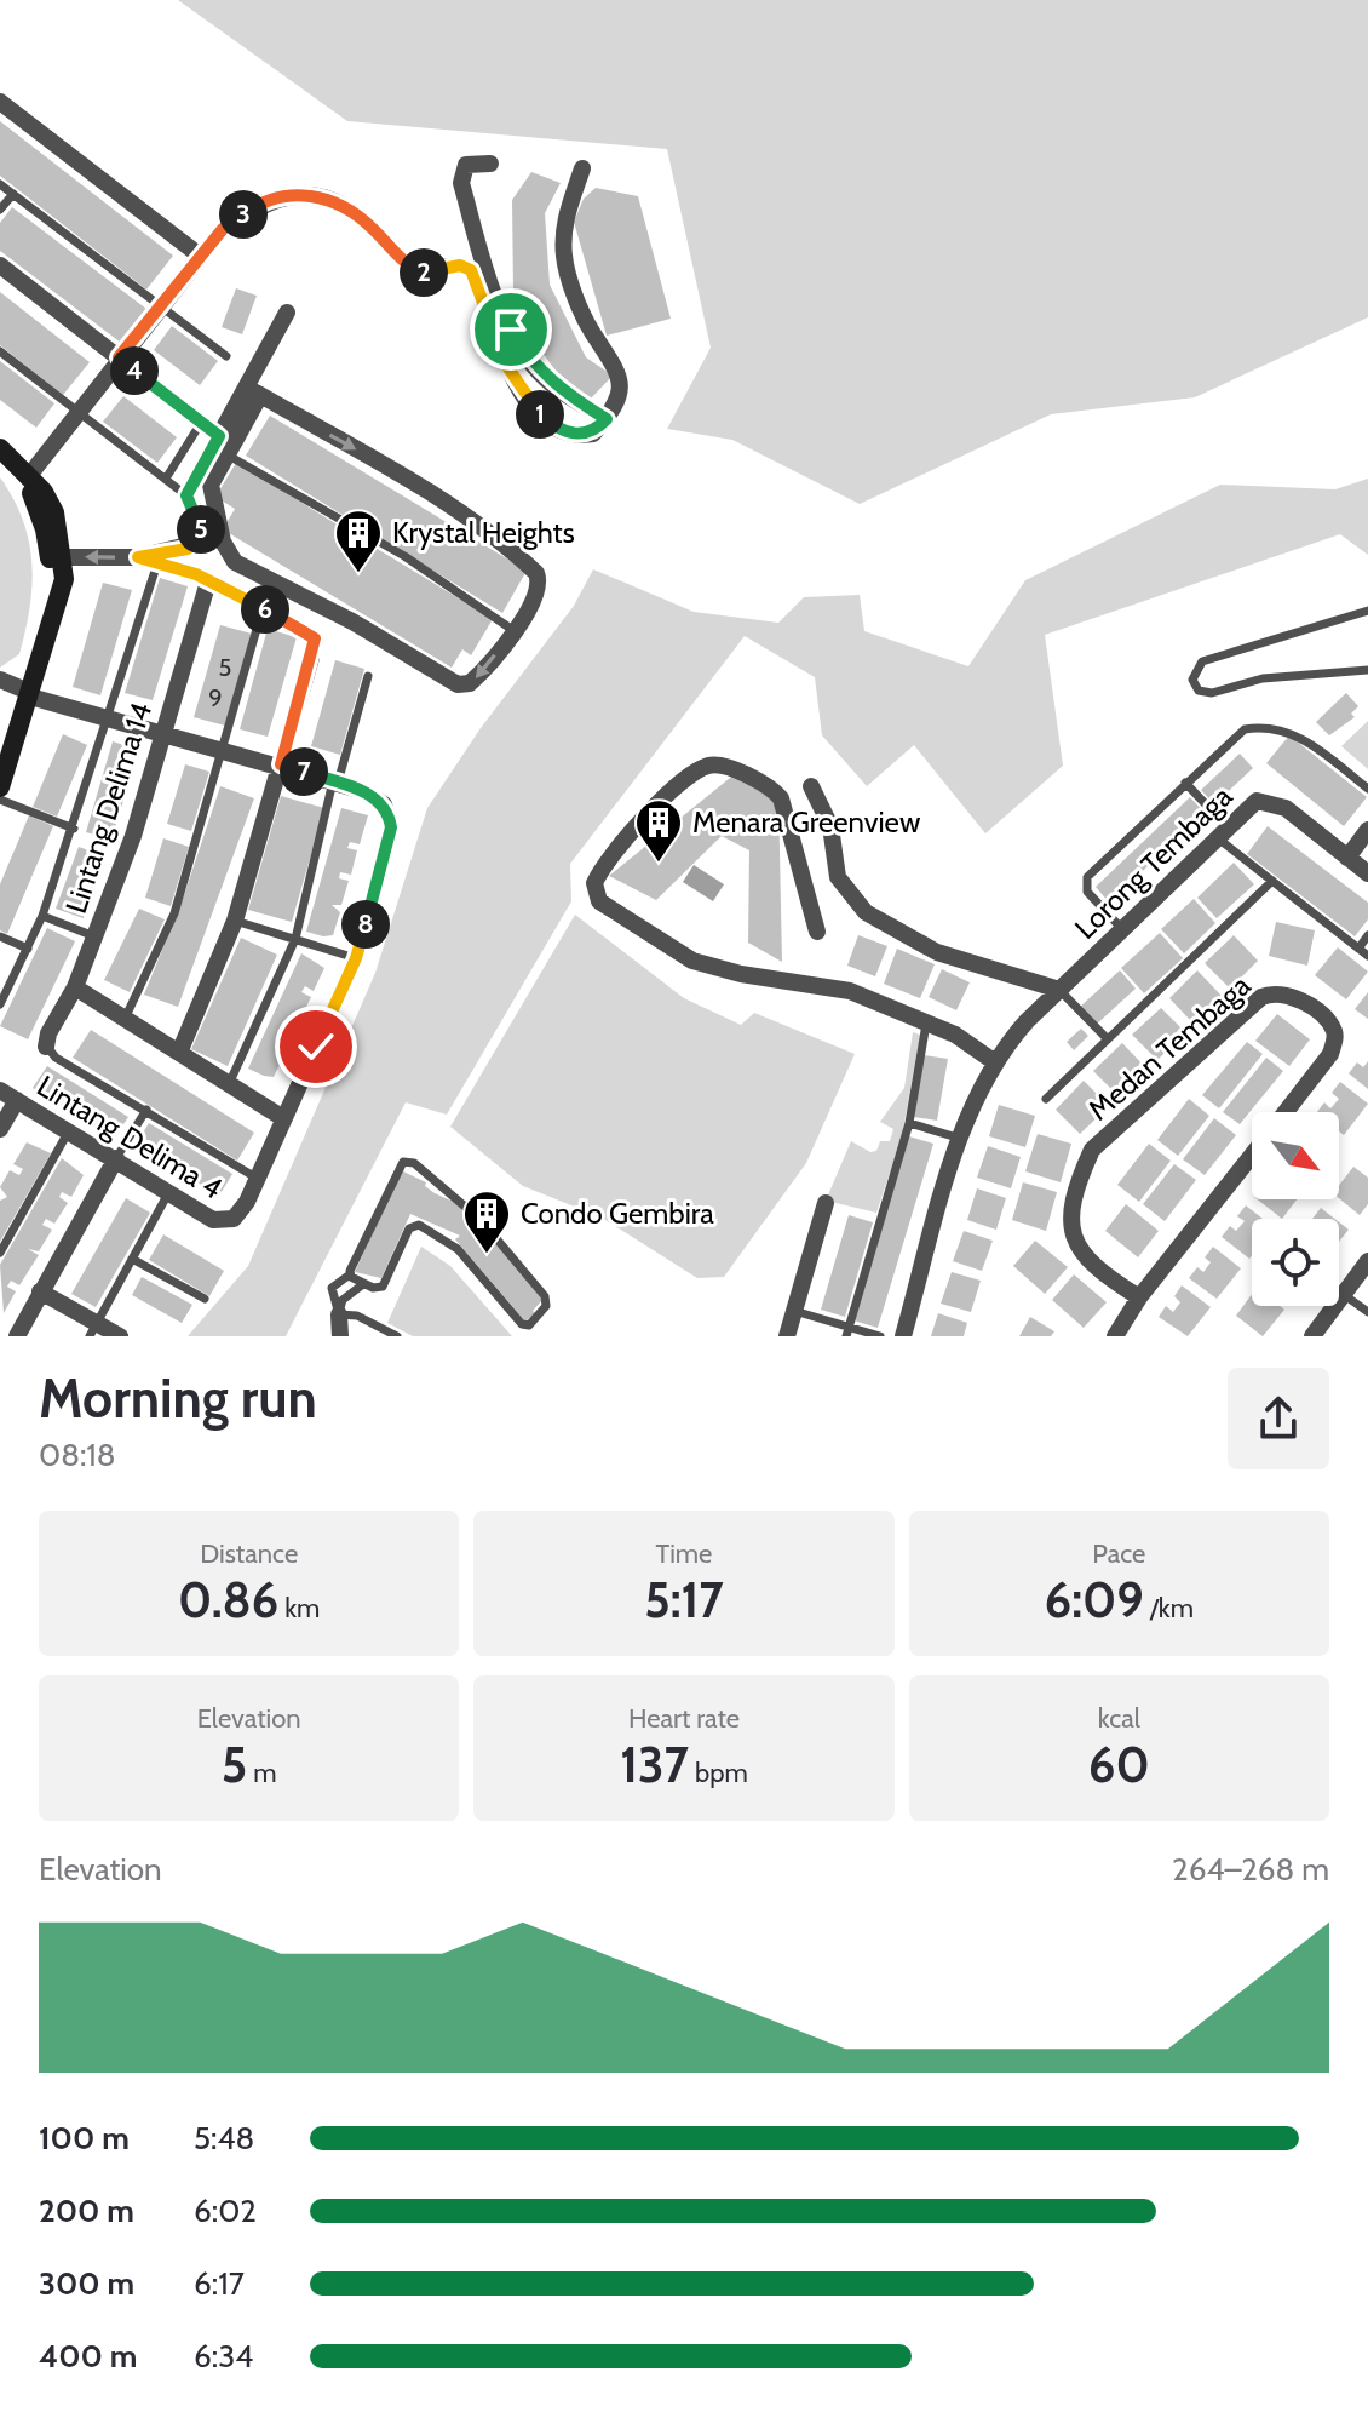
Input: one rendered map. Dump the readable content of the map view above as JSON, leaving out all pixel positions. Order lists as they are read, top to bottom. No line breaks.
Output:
{"streets":{"street":["Lintang Delima 14","Lorong Tembaga","Medan Tembaga","Lintang Delima 4"]},"places":{"building":["Krystal Heights","Menara Greenview","Condo Gembira"]},"house_numbers":["5","9"],"north":"bottom right","page":{"pins":["3","2","4","1","5","6","7","8"],"heading":["Morning run","08:18"],"stats":[["Distance","0.86 km"],["Time","5:17"],["Pace","6:09 /km"],["Elevation","5 m"],["Heart rate","137 bpm"],["kcal","60"]],"chart":["Elevation","264–268 m"],"list":[{"name":"100 m","note":"5:48"},{"name":"200 m","note":"6:02"},{"name":"300 m","note":"6:17"},{"name":"400 m","note":"6:34"}]}}
